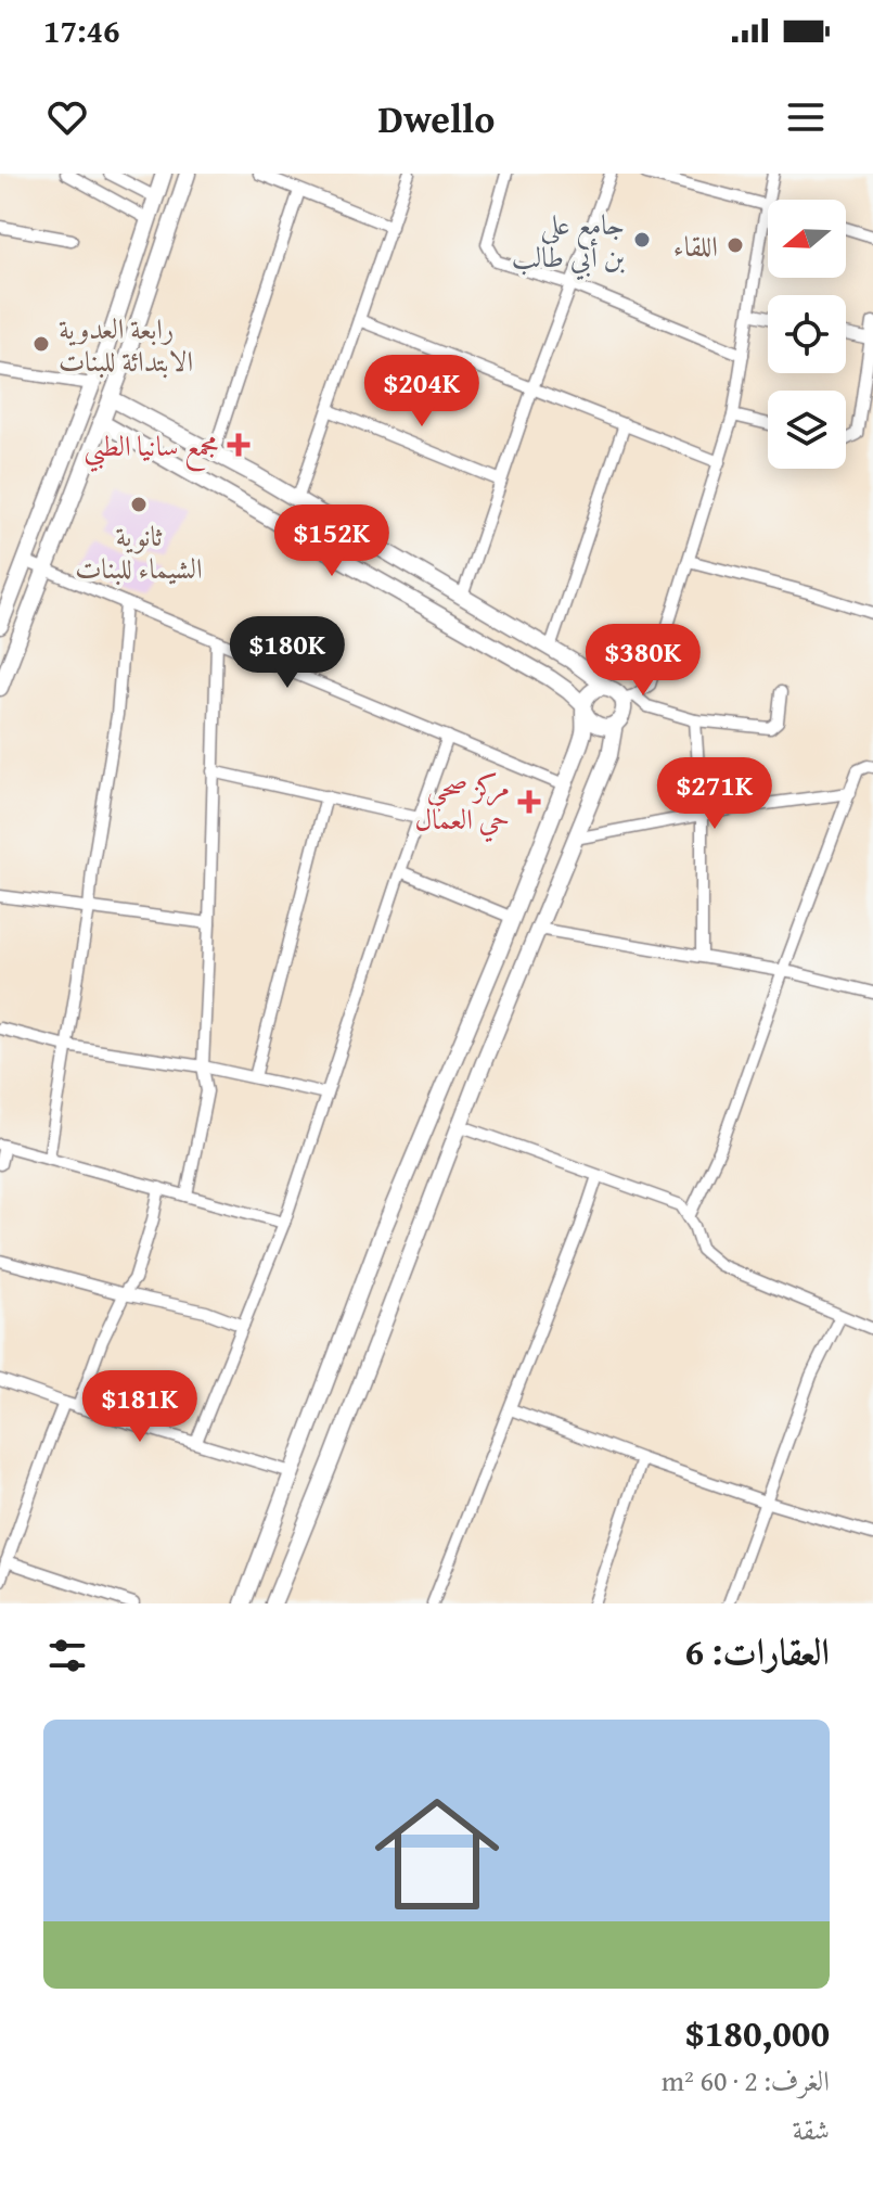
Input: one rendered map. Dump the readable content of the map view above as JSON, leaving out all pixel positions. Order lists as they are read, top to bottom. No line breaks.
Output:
{"places":{"other":["جامع علي بن أبي طالب","اللقاء","رابعة العدوية الابتدائة للبنات","ثانوية الشيماء للبنات"],"health":["مجمع سانيا الطبي","مركز صحي حي العمال"]},"north":"left","page":{"status":"17:46","header":"Dwello","price":["$204K","$152K","$180K","$380K","$271K","$181K"],"heading":"العقارات: 6","list":[{"name":"$180,000","note":"الغرف: 2 · 60 m² · شقة"}]}}
